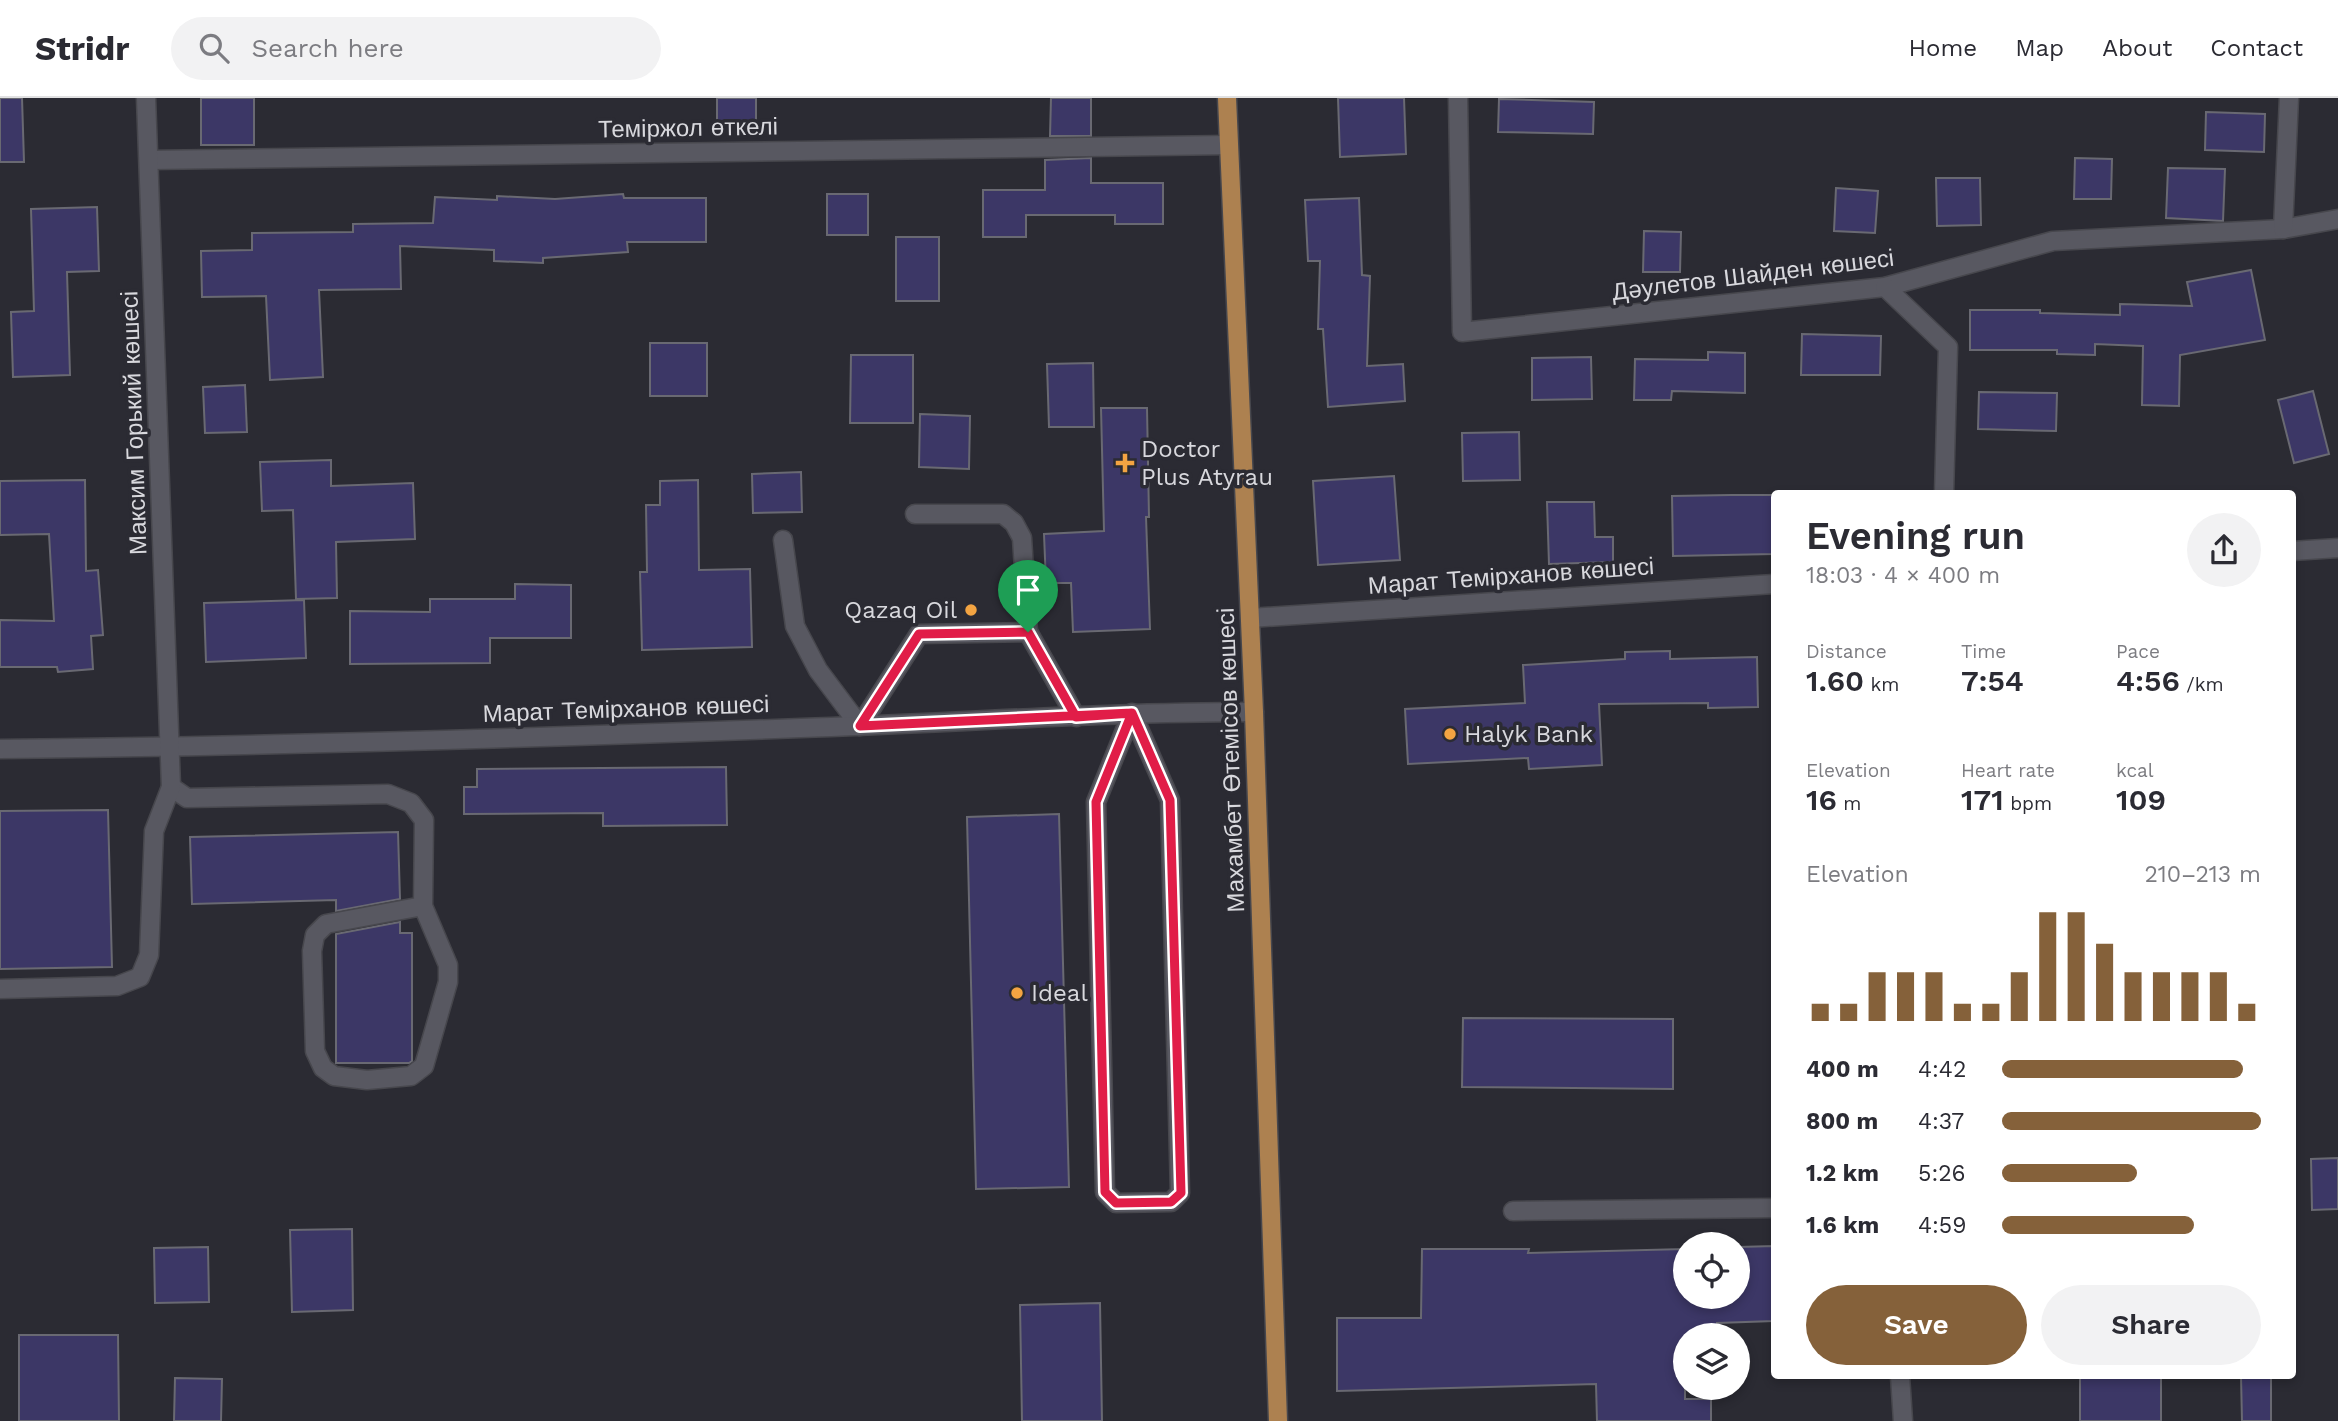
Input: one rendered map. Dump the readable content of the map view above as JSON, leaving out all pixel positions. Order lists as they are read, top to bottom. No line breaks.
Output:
{"streets":{"main road":["Махамбет Өтемісов көшесі"],"street":["Теміржол өткелі","Дәулетов Шайден көшесі","Максим Горький көшесі","Марат Темірханов көшесі"]},"crossings":[["Теміржол өткелі","Максим Горький көшесі"],["Теміржол өткелі","Махамбет Өтемісов көшесі"],["Максим Горький көшесі","Марат Темірханов көшесі"],["Марат Темірханов көшесі","Махамбет Өтемісов көшесі"]],"places":{"health":["Doctor Plus Atyrau"],"other":["Qazaq Oil","Halyk Bank","Ideal"]},"page":{"header":"Stridr","search":"Search here","nav":["Home","Map","About","Contact"],"heading":["Evening run","18:03 · 4 × 400 m"],"stats":[["Distance","1.60 km"],["Time","7:54"],["Pace","4:56 /km"],["Elevation","16 m"],["Heart rate","171 bpm"],["kcal","109"]],"chart":["Elevation","210–213 m"],"list":[{"name":"400 m","note":"4:42"},{"name":"800 m","note":"4:37"},{"name":"1.2 km","note":"5:26"},{"name":"1.6 km","note":"4:59"}],"buttons":["Save","Share"]}}
